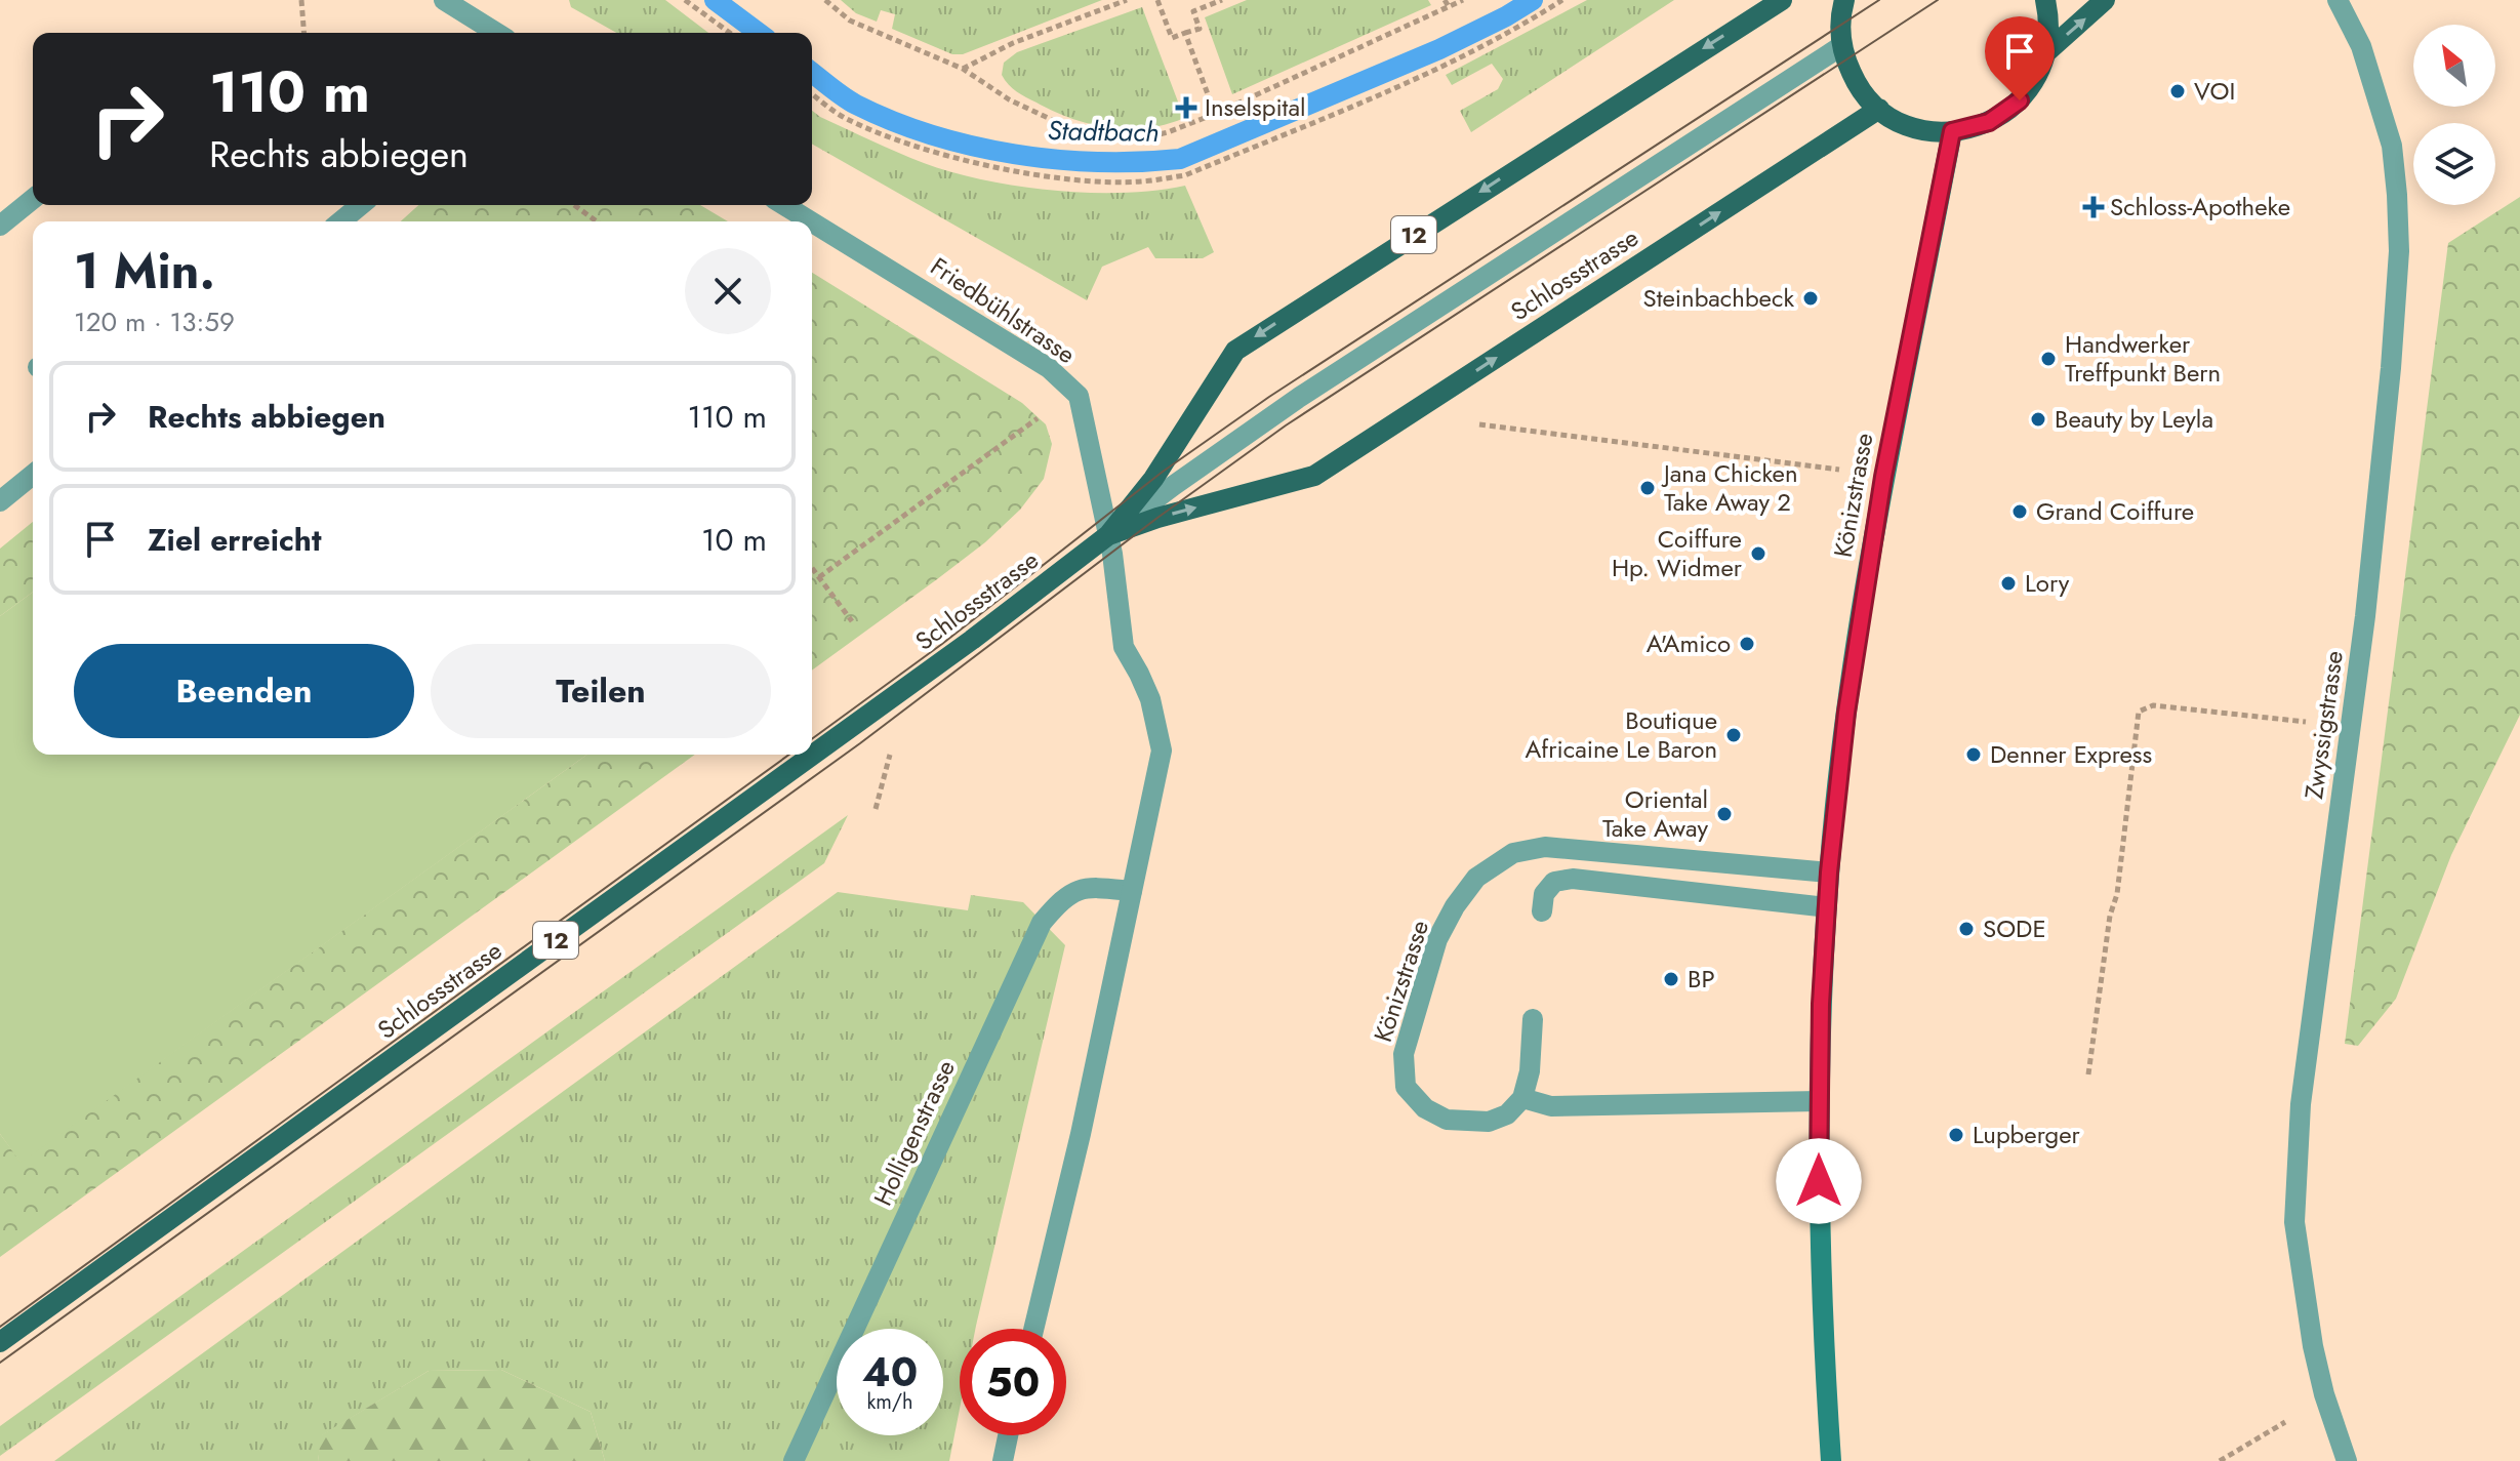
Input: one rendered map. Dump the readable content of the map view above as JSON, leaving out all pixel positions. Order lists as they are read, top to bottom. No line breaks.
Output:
{"streets":{"main road":["12","Schlossstrasse","Könizstrasse"],"street":["Friedbühlstrasse","Zwyssigstrasse","Holligenstrasse"]},"crossings":[["Schlossstrasse","Friedbühlstrasse"]],"water":["Stadtbach"],"places":{"other":["VOI","Steinbachbeck","Handwerker Treffpunkt Bern","Beauty by Leyla","Jana Chicken Take Away 2","Grand Coiffure","Coiffure Hp. Widmer","Lory","A'Amico","Boutique Africaine Le Baron","Denner Express","Oriental Take Away","SODE","BP","Lupberger"],"health":["Inselspital","Schloss-Apotheke"]},"north":"top left","page":{"turn":["110 m","Rechts abbiegen"],"heading":["1 Min.","120 m · 13:59"],"list":[{"name":"Rechts abbiegen","value":"110 m"},{"name":"Ziel erreicht","value":"10 m"}],"buttons":["Beenden","Teilen"],"speed":"40 km/h","limit":"50"}}
